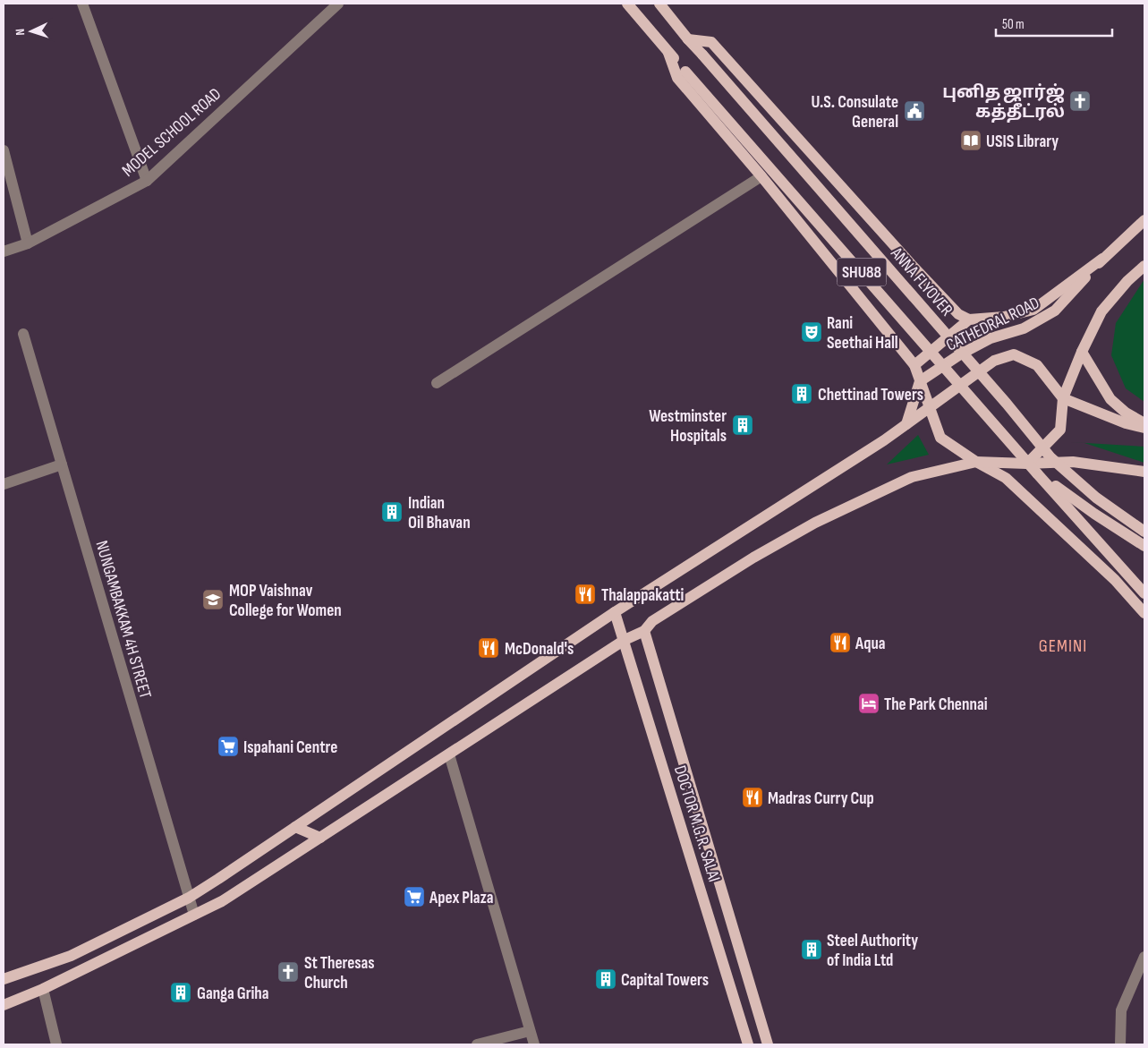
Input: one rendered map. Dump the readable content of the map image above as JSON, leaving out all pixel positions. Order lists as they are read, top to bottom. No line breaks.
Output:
{"streets":{"main road":["SHU88","ANNA FLYOVER","CATHEDRAL ROAD","DOCTOR M.G.R. SALAI"],"street":["MODEL SCHOOL ROAD","NUNGAMBAKKAM 4H STREET"]},"crossings":[["SHU88","ANNA FLYOVER"]],"districts":["GEMINI"],"places":{"church":["புனித ஜார்ஜ் கத்தீட்ரல்","St Theresas Church"],"public building":["U.S. Consulate General"],"library":["USIS Library"],"theatre":["Rani Seethai Hall"],"building":["Chettinad Towers","Westminster Hospitals","Indian Oil Bhavan","Steel Authority of India Ltd","Capital Towers","Ganga Griha"],"restaurant":["Thalappakatti","Aqua","McDonald's","Madras Curry Cup"],"school or university":["MOP Vaishnav College for Women"],"hotel":["The Park Chennai"],"supermarket":["Ispahani Centre","Apex Plaza"]},"scale_bar":"50 m","north":"left"}
